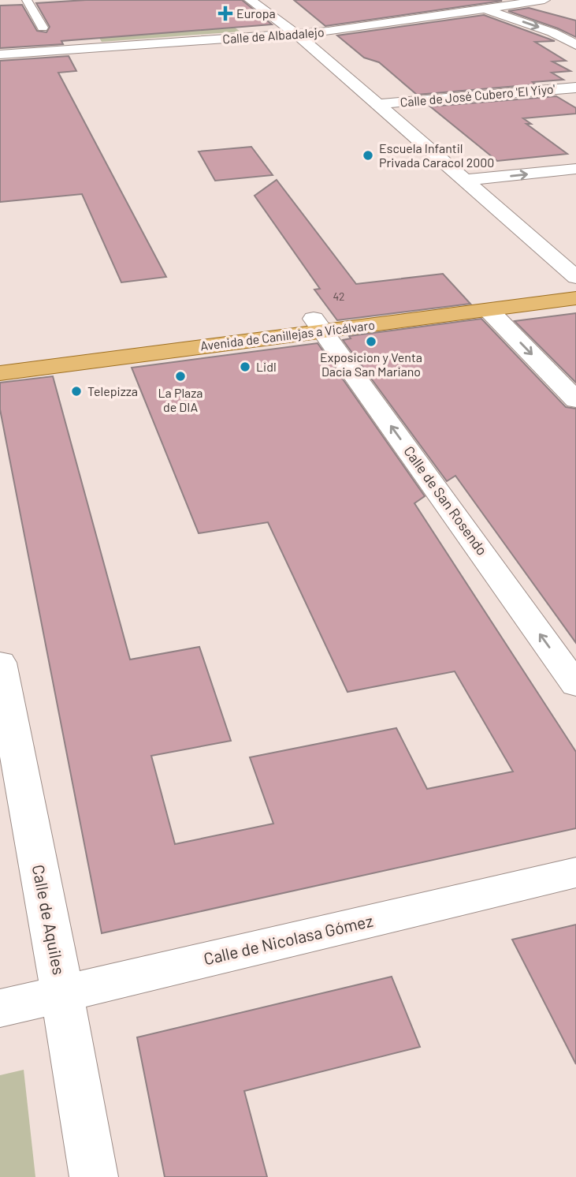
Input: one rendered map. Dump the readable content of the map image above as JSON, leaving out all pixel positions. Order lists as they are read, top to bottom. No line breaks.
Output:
{"streets":{"main road":["Avenida de Canillejas a Vicálvaro"],"street":["Calle de Albadalejo","Calle de José Cubero 'El Yiyo'","Calle de San Rosendo","Calle de Aquiles","Calle de Nicolasa Gómez"]},"crossings":[["Avenida de Canillejas a Vicálvaro","Calle de San Rosendo"],["Calle de Aquiles","Calle de Nicolasa Gómez"]],"places":{"health":["Europa"],"other":["Escuela Infantil Privada Caracol 2000","Exposicion y Venta Dacia San Mariano","Lidl","La Plaza de DIA","Telepizza"]},"house_numbers":["42"]}
